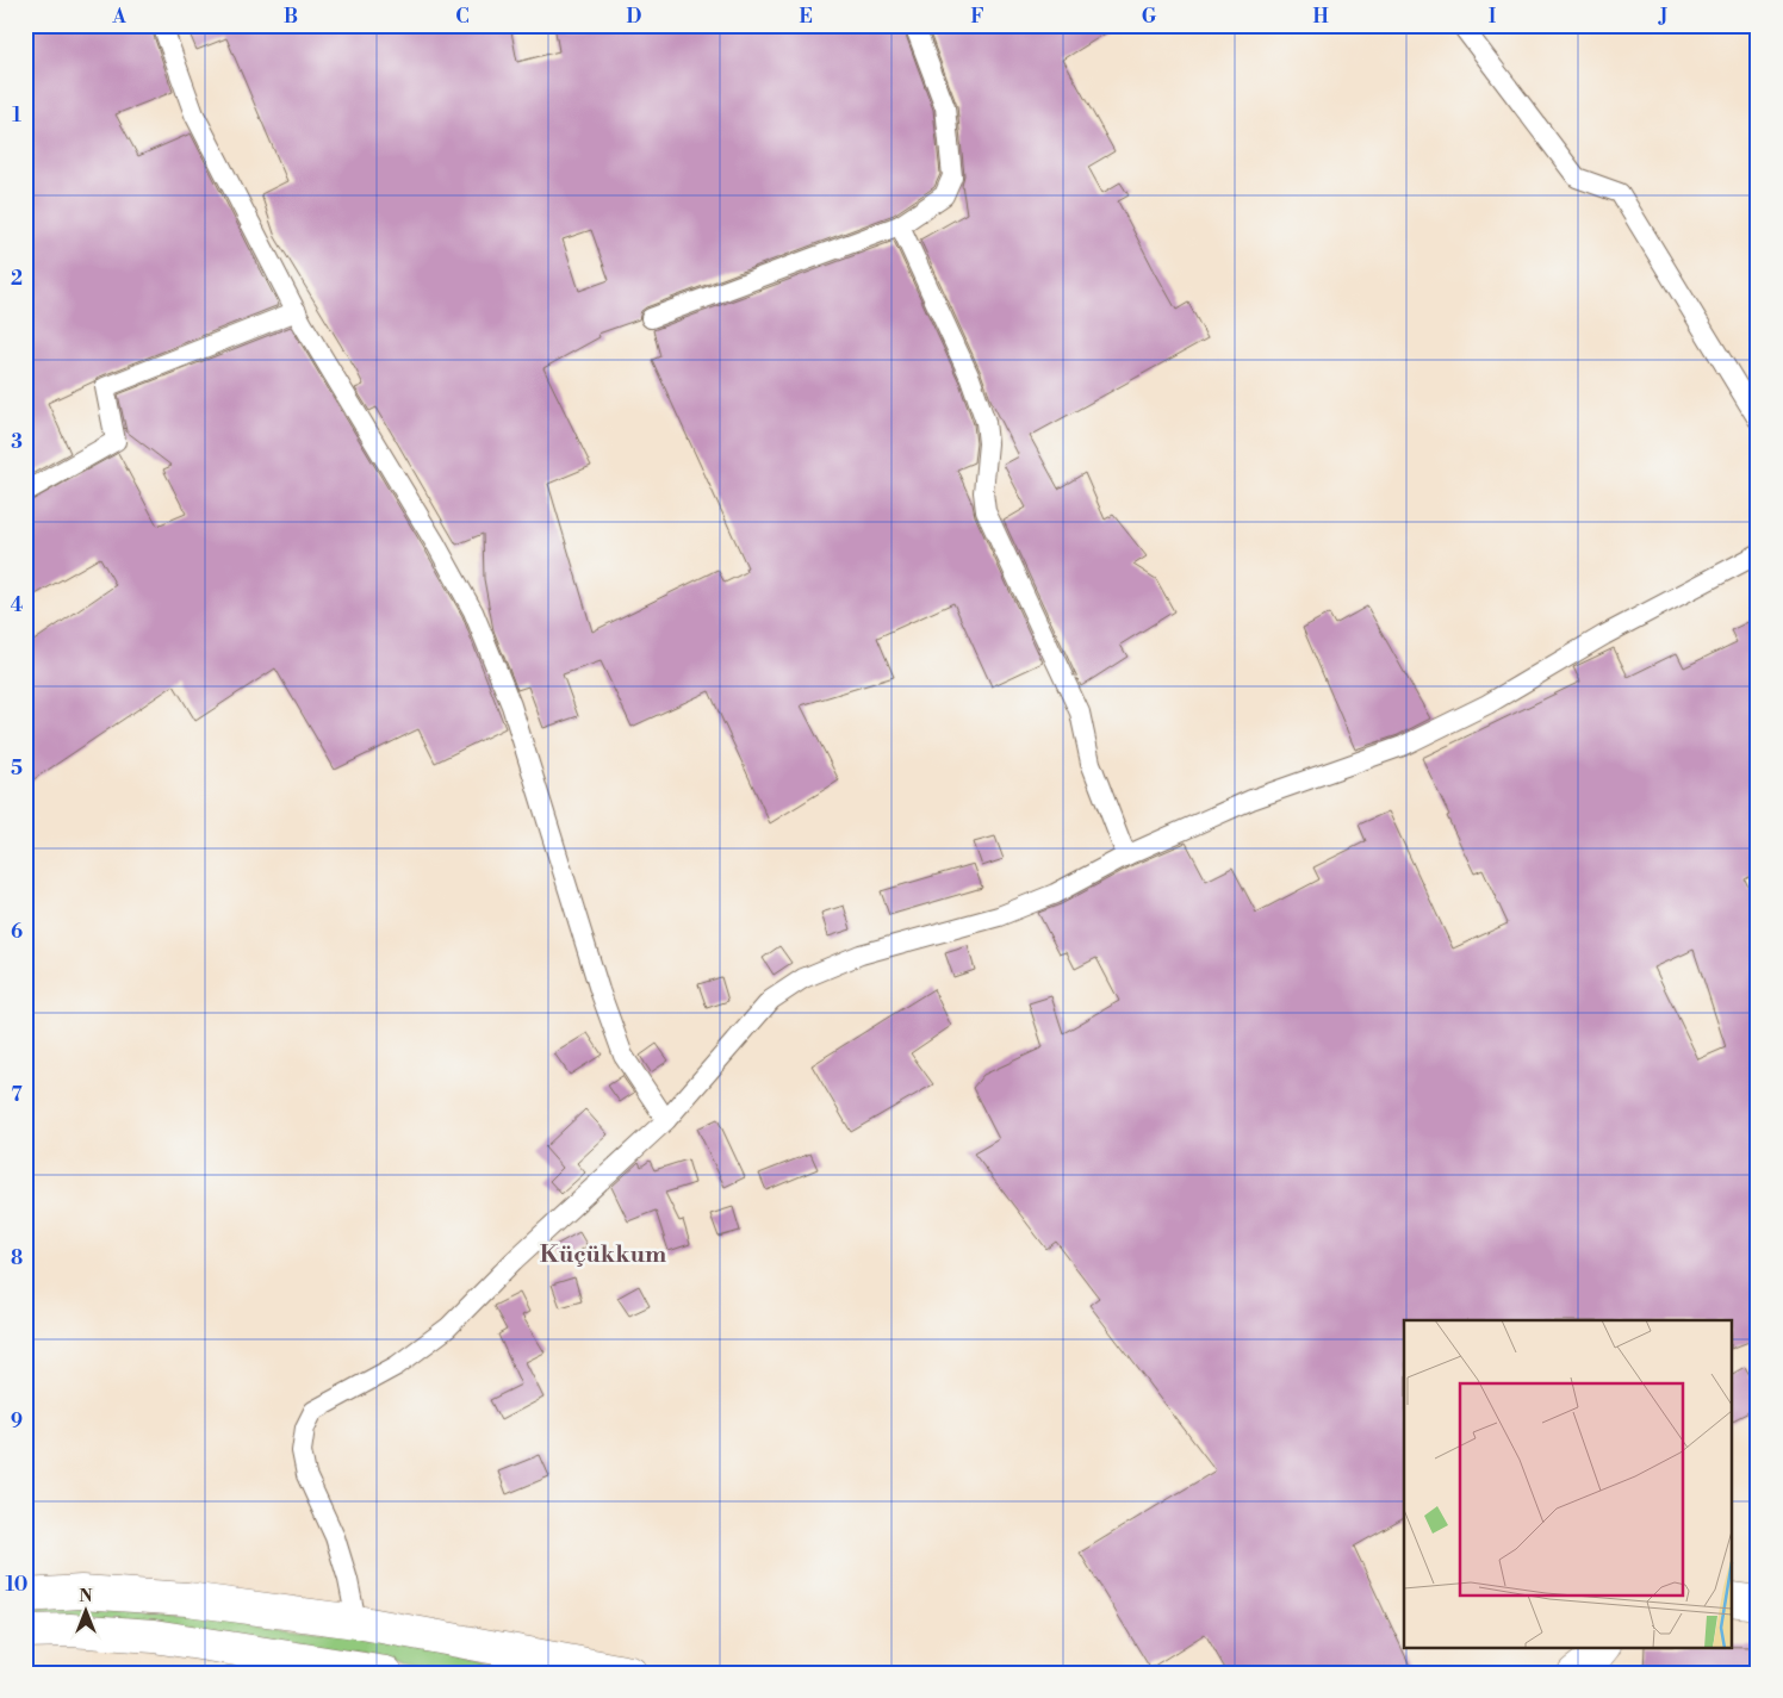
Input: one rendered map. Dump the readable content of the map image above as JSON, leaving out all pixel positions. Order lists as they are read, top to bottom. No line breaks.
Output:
{"districts":["Küçükkum"],"north":"top","grid":{"columns":["A","B","C","D","E","F","G","H","I","J"],"rows":["1","2","3","4","5","6","7","8","9","10"]}}
